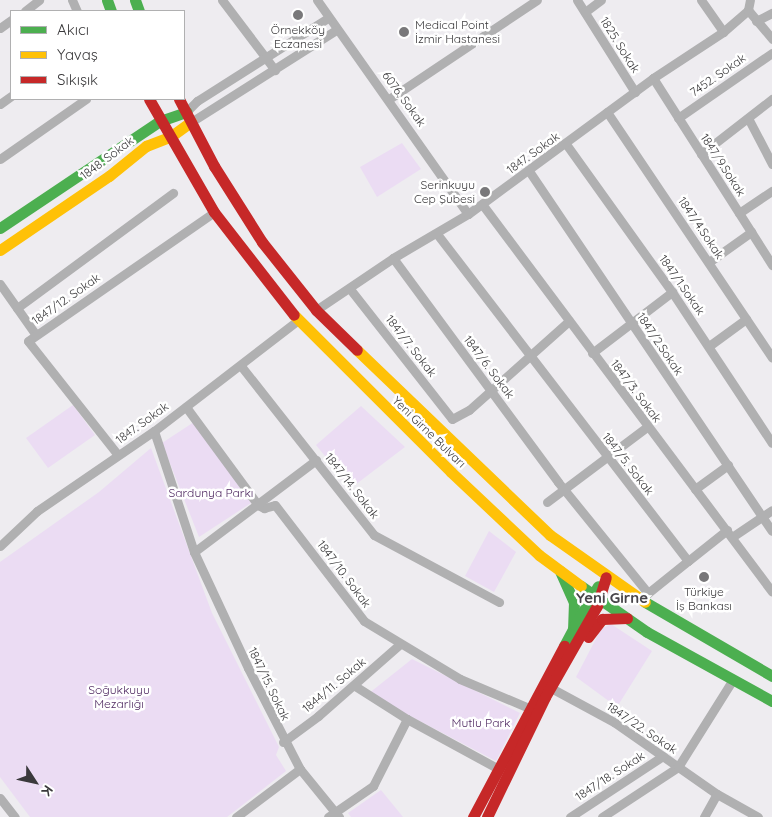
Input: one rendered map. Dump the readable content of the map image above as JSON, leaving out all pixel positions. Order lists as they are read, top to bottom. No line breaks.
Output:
{"streets":{"main road":["1848. Sokak","Yeni Girne Bulvarı"],"street":["1825. Sokak","7452. Sokak","6076. Sokak","1847. Sokak","1847/9.Sokak","1847/4.Sokak","1847/1.Sokak","1847/12. Sokak","1847/2.Sokak","1847/7. Sokak","1847/6. Sokak","1847/3. Sokak","1847/5. Sokak","1847/14. Sokak","1847/10. Sokak","1847/15. Sokak","1844/11. Sokak","1847/22. Sokak","1847/18. Sokak"]},"crossings":[["1825. Sokak","1847. Sokak"],["7452. Sokak","1847/9.Sokak"],["6076. Sokak","1847. Sokak"],["6076. Sokak","1848. Sokak"],["1847. Sokak","1847/9.Sokak"],["1847. Sokak","1847/4.Sokak"],["1847. Sokak","1847/1.Sokak"],["1847. Sokak","1847/12. Sokak"],["1847. Sokak","1847/2.Sokak"],["1847. Sokak","1847/7. Sokak"],["1847. Sokak","1847/6. Sokak"],["1847. Sokak","1847/3. Sokak"],["1847. Sokak","Yeni Girne Bulvarı"],["1847. Sokak","1847/5. Sokak"],["1847. Sokak","1847/14. Sokak"],["1847. Sokak","1847/15. Sokak"],["1848. Sokak","Yeni Girne Bulvarı"],["1847/12. Sokak","Yeni Girne Bulvarı"],["1847/7. Sokak","1847/6. Sokak"],["1847/10. Sokak","1844/11. Sokak"],["1847/15. Sokak","1844/11. Sokak"],["1847/22. Sokak","1847/18. Sokak"]],"districts":["Yeni Girne"],"parks":["Sardunya Parkı","Soğukkuyu Mezarlığı","Mutlu Park"],"places":["Örnekköy Eczanesi","Medical Point İzmir Hastanesi","Serinkuyu Cep Şubesi","Türkiye İş Bankası"],"legend":["Akıcı","Yavaş","Sıkışık"],"north":"bottom right"}
